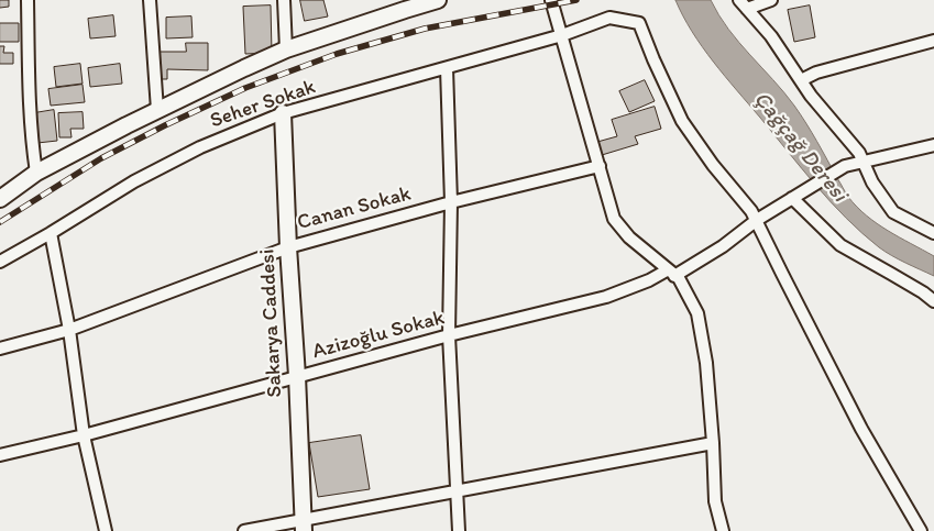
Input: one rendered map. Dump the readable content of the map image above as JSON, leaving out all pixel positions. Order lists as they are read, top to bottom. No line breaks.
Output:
{"streets":{"street":["Seher Sokak","Canan Sokak","Sakarya Caddesi","Azizoğlu Sokak"]},"crossings":[["Seher Sokak","Sakarya Caddesi"],["Seher Sokak","Azizoğlu Sokak"],["Canan Sokak","Sakarya Caddesi"],["Sakarya Caddesi","Azizoğlu Sokak"]],"water":["Çağçağ Deresi"]}
